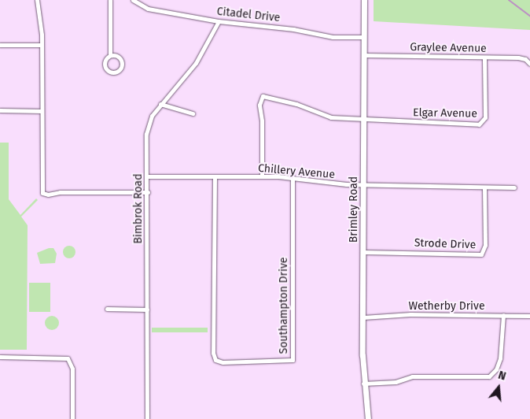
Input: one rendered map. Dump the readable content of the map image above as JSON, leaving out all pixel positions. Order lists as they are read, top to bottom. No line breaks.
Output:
{"streets":{"main road":["Brimley Road"],"street":["Citadel Drive","Graylee Avenue","Elgar Avenue","Chillery Avenue","Bimbrok Road","Strode Drive","Southampton Drive","Wetherby Drive"]},"crossings":[["Citadel Drive","Bimbrok Road"],["Citadel Drive","Brimley Road"],["Graylee Avenue","Elgar Avenue"],["Graylee Avenue","Brimley Road"],["Elgar Avenue","Brimley Road"],["Chillery Avenue","Bimbrok Road"],["Chillery Avenue","Brimley Road"],["Chillery Avenue","Strode Drive"],["Chillery Avenue","Southampton Drive"],["Brimley Road","Strode Drive"],["Brimley Road","Wetherby Drive"]],"north":"top"}
